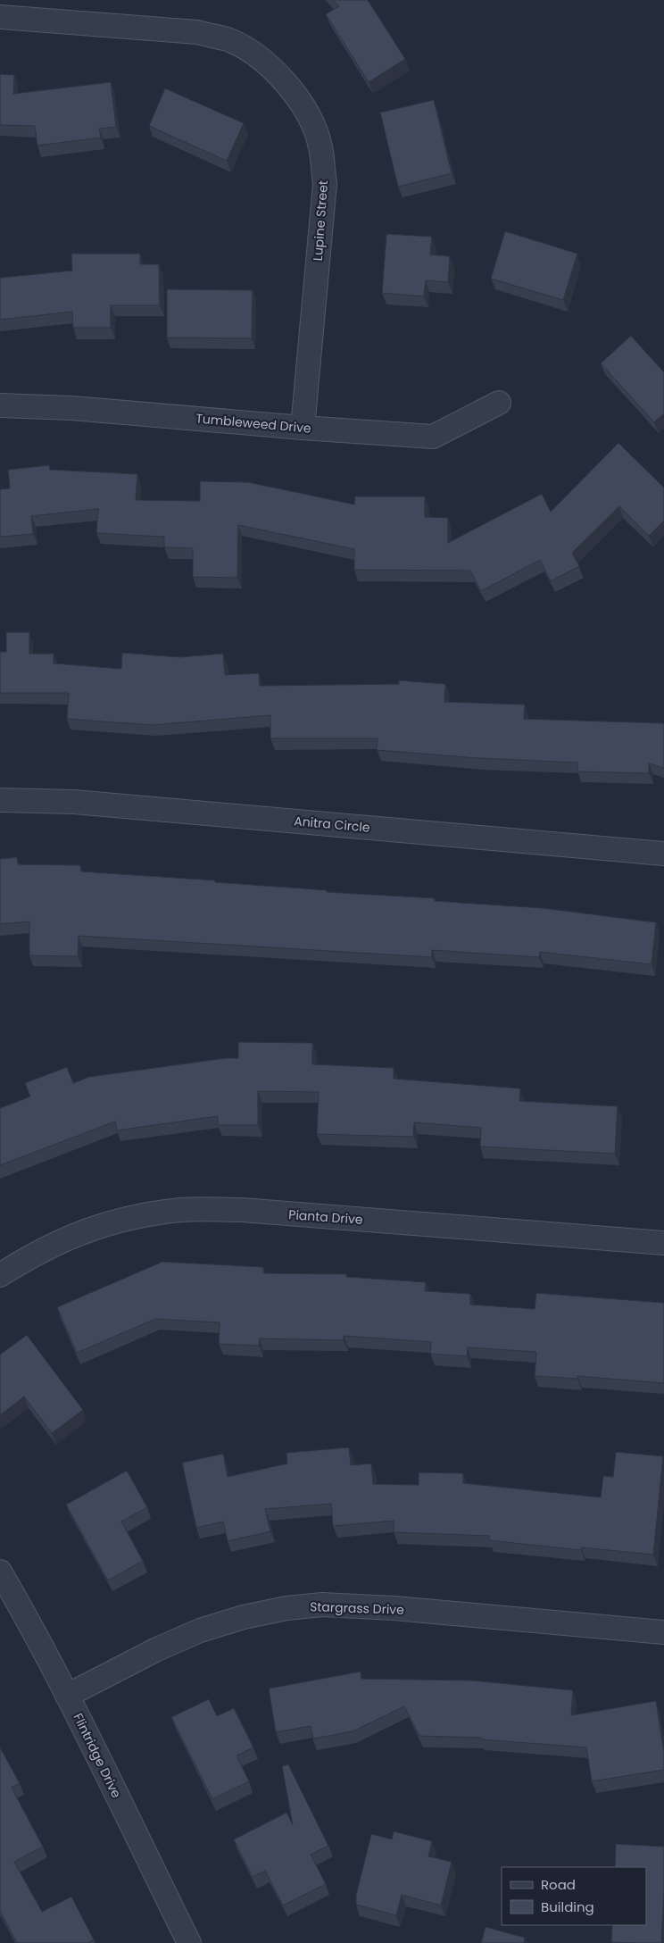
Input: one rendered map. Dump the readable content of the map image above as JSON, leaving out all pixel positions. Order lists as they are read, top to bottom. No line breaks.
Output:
{"streets":{"street":["Lupine Street","Tumbleweed Drive","Anitra Circle","Pianta Drive","Stargrass Drive","Flintridge Drive"]},"crossings":[["Lupine Street","Tumbleweed Drive"],["Stargrass Drive","Flintridge Drive"]],"legend":["Road","Building"]}
